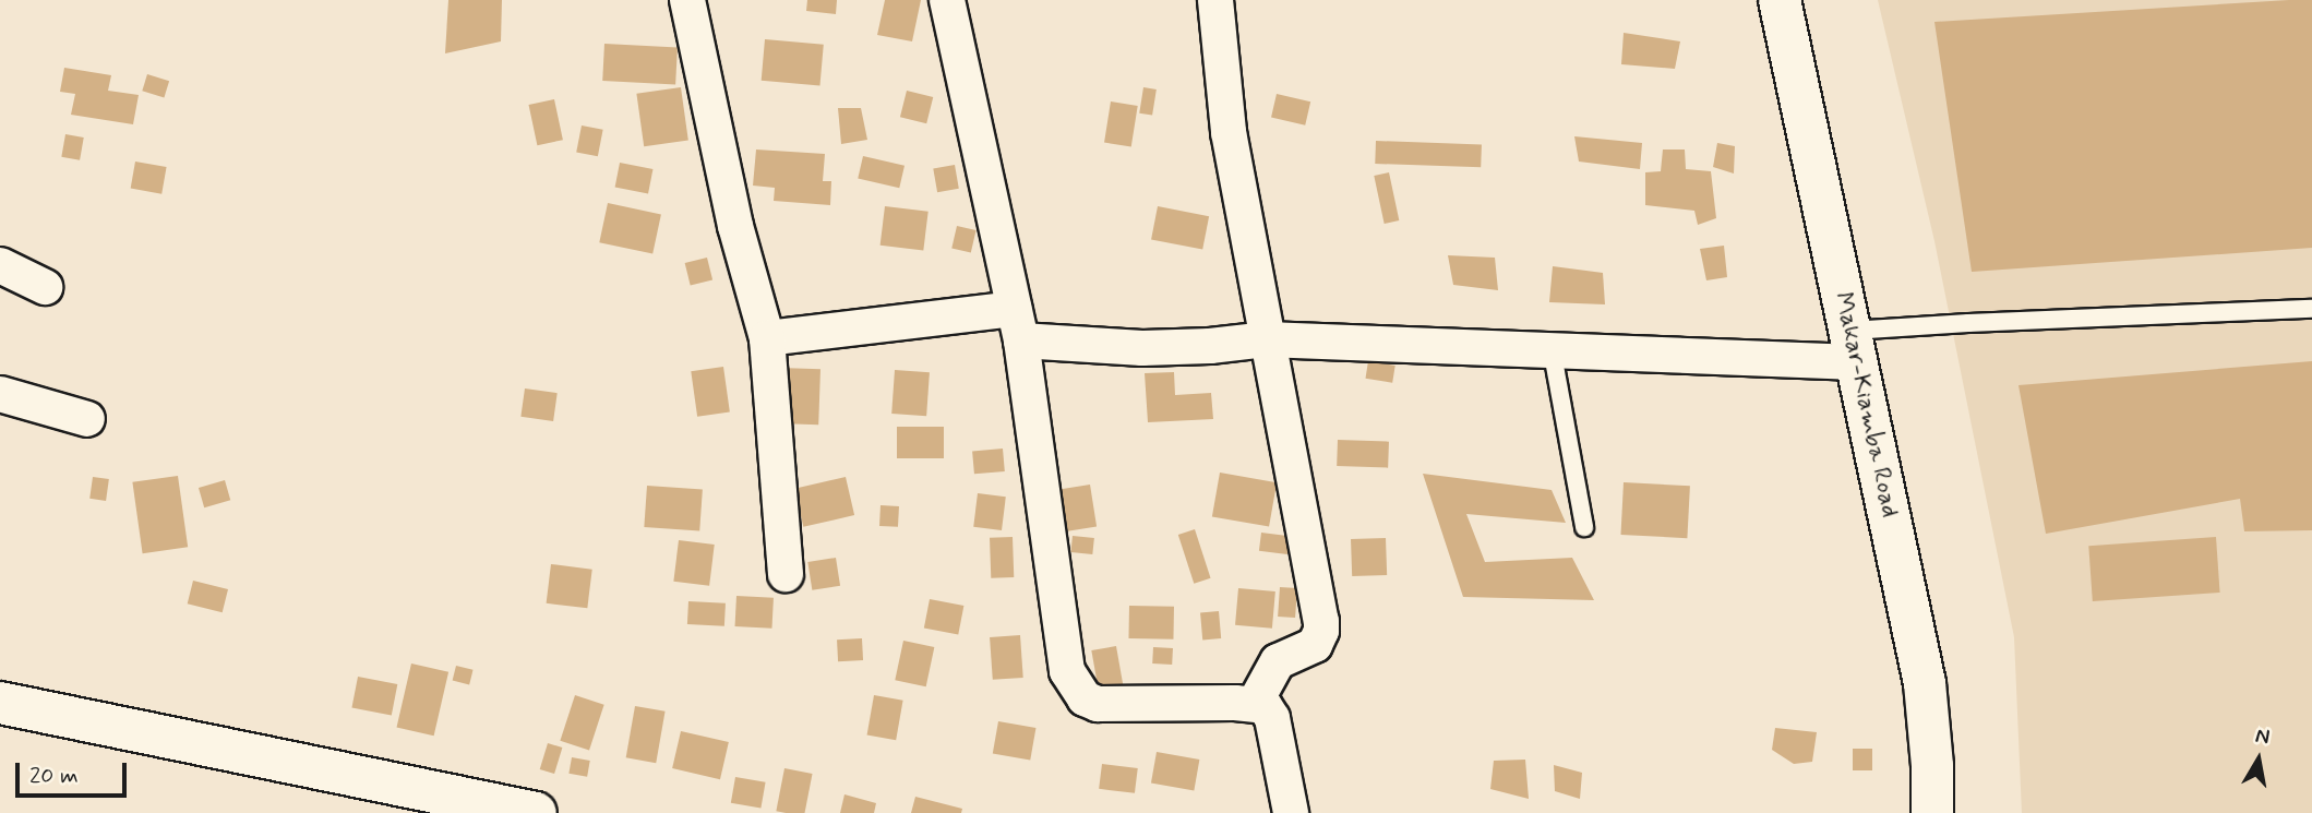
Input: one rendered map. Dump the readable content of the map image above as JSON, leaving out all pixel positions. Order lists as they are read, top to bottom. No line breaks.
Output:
{"streets":{"main road":["Makar-Kiamba Road"]},"scale_bar":"20 m","north":"top"}
